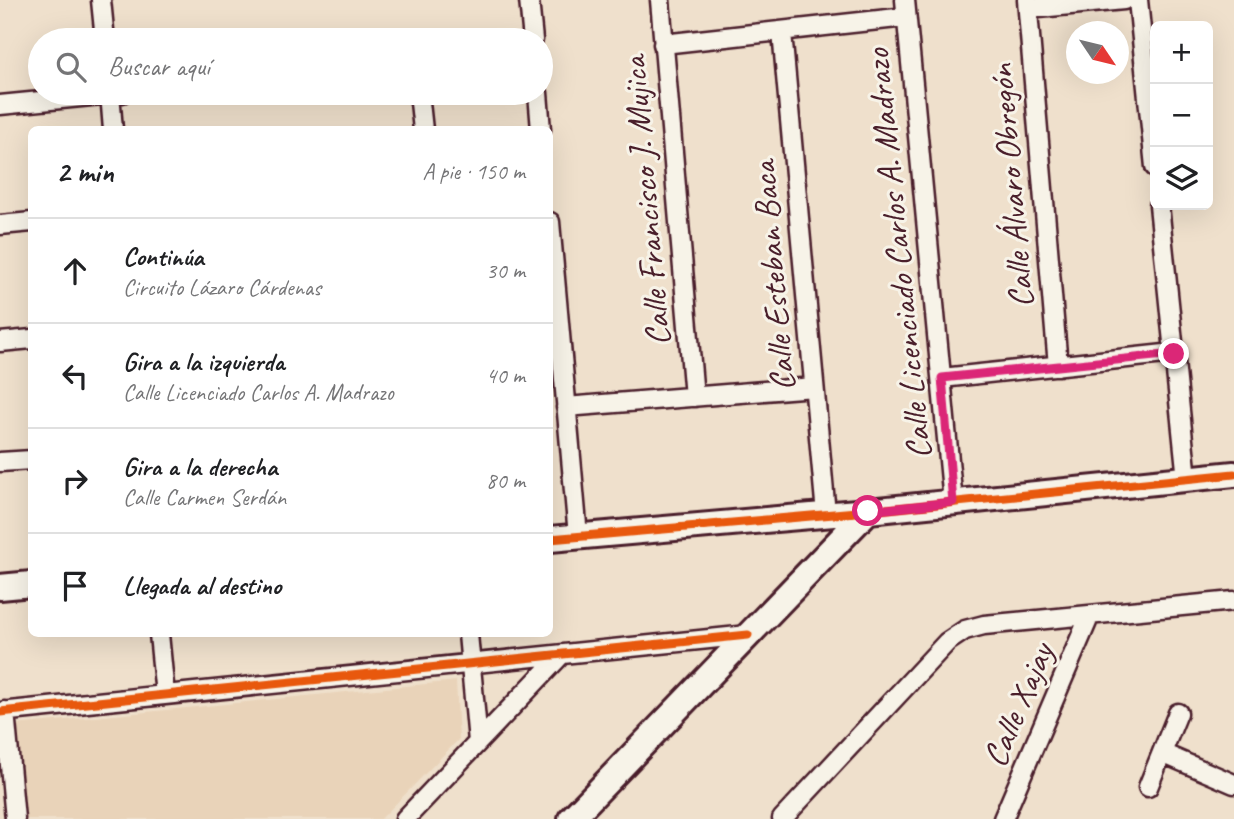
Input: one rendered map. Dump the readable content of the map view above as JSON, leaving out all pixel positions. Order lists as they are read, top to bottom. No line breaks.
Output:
{"streets":{"street":["Calle Álvaro Obregón","Calle Francisco J. Mujica","Calle Licenciado Carlos A. Madrazo","Calle Esteban Baca","Calle Xajay"]},"north":"bottom right","page":{"map_buttons":["+","−"],"search":"Buscar aquí","heading":["2 min","A pie · 150 m"],"list":[["Continúa","Circuito Lázaro Cárdenas","30 m"],["Gira a la izquierda","Calle Licenciado Carlos A. Madrazo","40 m"],["Gira a la derecha","Calle Carmen Serdán","80 m"],"Llegada al destino"]}}
